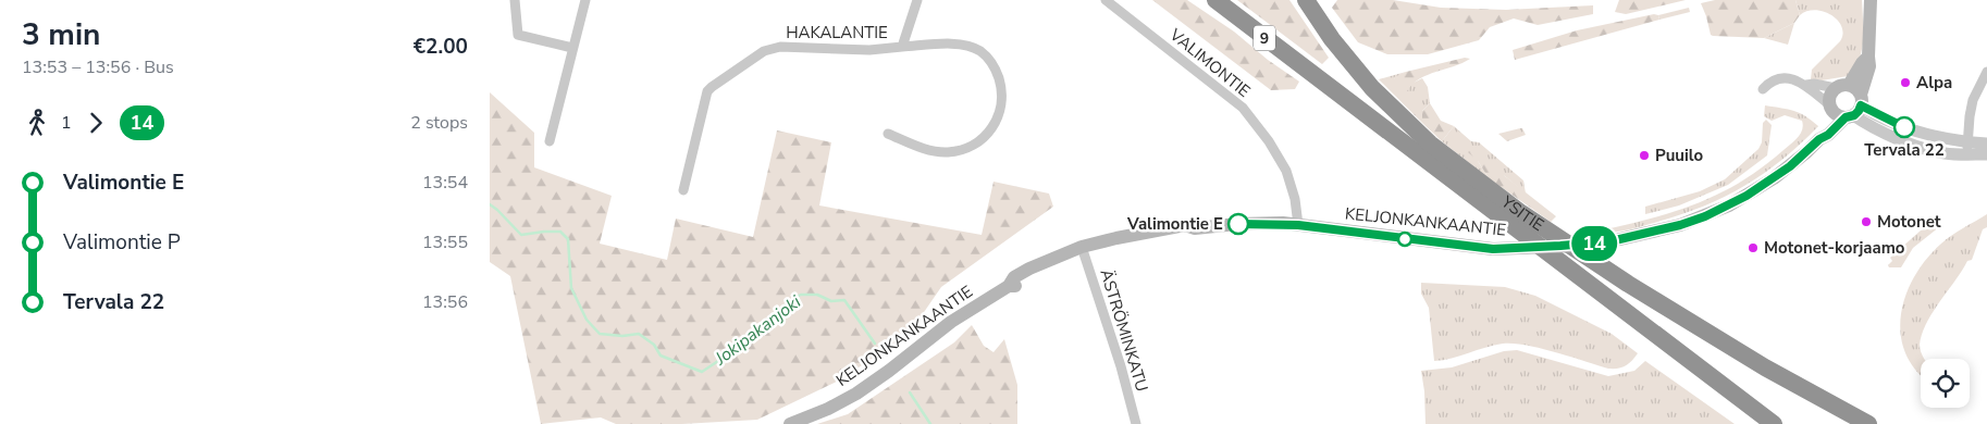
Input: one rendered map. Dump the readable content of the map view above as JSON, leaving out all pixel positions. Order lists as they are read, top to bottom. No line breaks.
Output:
{"streets":{"highway":["9","YSITIE"],"main road":["KELJONKANKAANTIE"],"street":["HAKALANTIE","VALIMONTIE","ÄSTRÖMINKATU"]},"crossings":[["VALIMONTIE","KELJONKANKAANTIE"],["KELJONKANKAANTIE","ÄSTRÖMINKATU"]],"water":["Jokipakanjoki"],"places":["Alpa","Tervala 22","Puuilo","Motonet","Valimontie E","Motonet-korjaamo"],"lines":["bus line 14"],"page":{"heading":["3 min","13:53 – 13:56 · Bus","€2.00"],"on_map":"14","legs":["1","14","2 stops"],"list":[{"name":"Valimontie E","value":"13:54"},{"name":"Valimontie P","value":"13:55"},{"name":"Tervala 22","value":"13:56"}]}}
